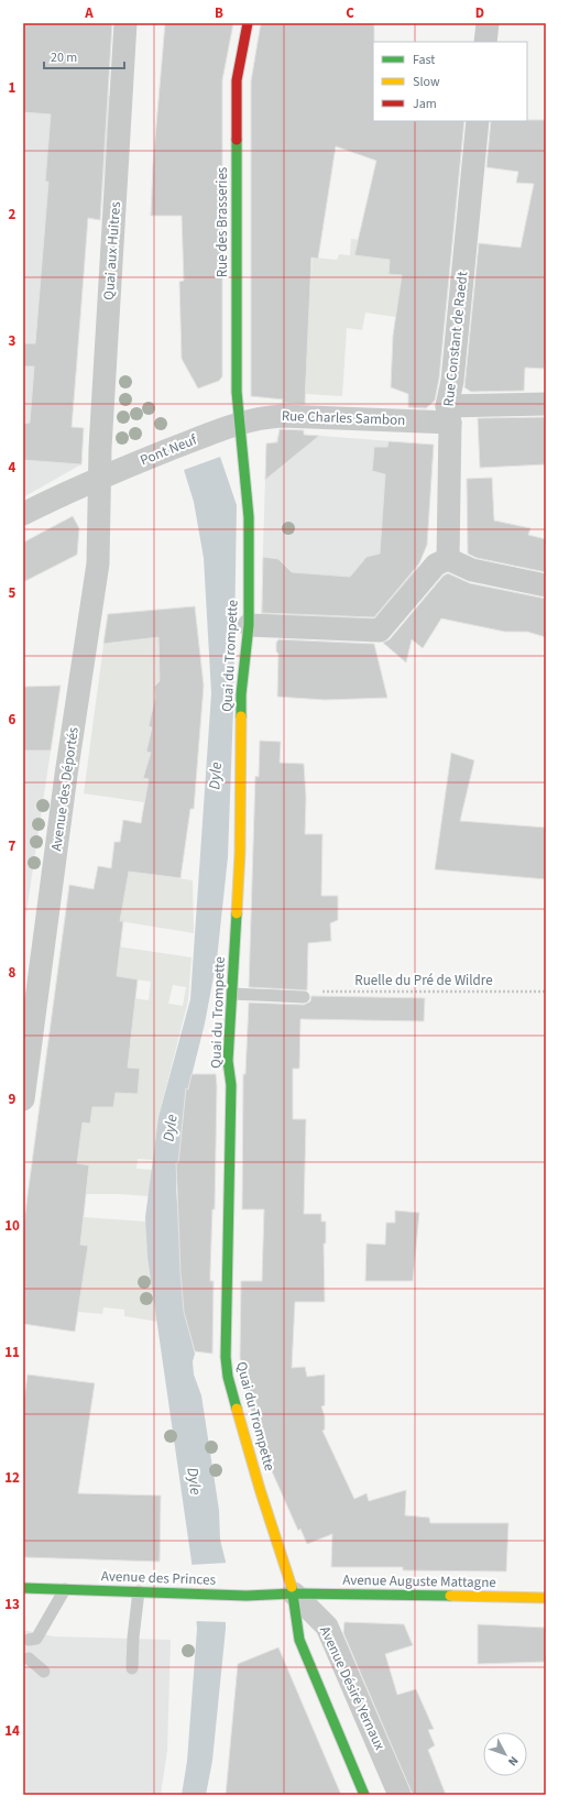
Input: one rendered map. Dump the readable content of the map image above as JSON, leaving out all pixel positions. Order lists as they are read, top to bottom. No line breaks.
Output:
{"streets":{"street":["Rue des Brasseries","Quai aux Huitres","Rue Constant de Raedt","Rue Charles Sambon","Pont Neuf","Quai du Trompette","Avenue des Déportés","Avenue des Princes","Avenue Auguste Mattagne","Avenue Désiré Yernaux"],"path":["Ruelle du Pré de Wildre"]},"crossings":[["Rue des Brasseries","Rue Charles Sambon"],["Rue des Brasseries","Pont Neuf"],["Rue des Brasseries","Quai du Trompette"],["Quai aux Huitres","Pont Neuf"],["Quai aux Huitres","Avenue des Déportés"],["Rue Constant de Raedt","Rue Charles Sambon"],["Rue Charles Sambon","Pont Neuf"],["Rue Charles Sambon","Quai du Trompette"],["Pont Neuf","Quai du Trompette"],["Pont Neuf","Avenue des Déportés"],["Quai du Trompette","Avenue des Princes"],["Quai du Trompette","Avenue Auguste Mattagne"],["Quai du Trompette","Avenue Désiré Yernaux"],["Avenue des Princes","Avenue Auguste Mattagne"],["Avenue des Princes","Avenue Désiré Yernaux"],["Avenue Auguste Mattagne","Avenue Désiré Yernaux"]],"water":["Dyle"],"legend":["Fast","Slow","Jam"],"scale_bar":"20 m","north":"bottom right","grid":{"columns":["A","B","C","D"],"rows":["1","2","3","4","5","6","7","8","9","10","11","12","13","14"]}}
